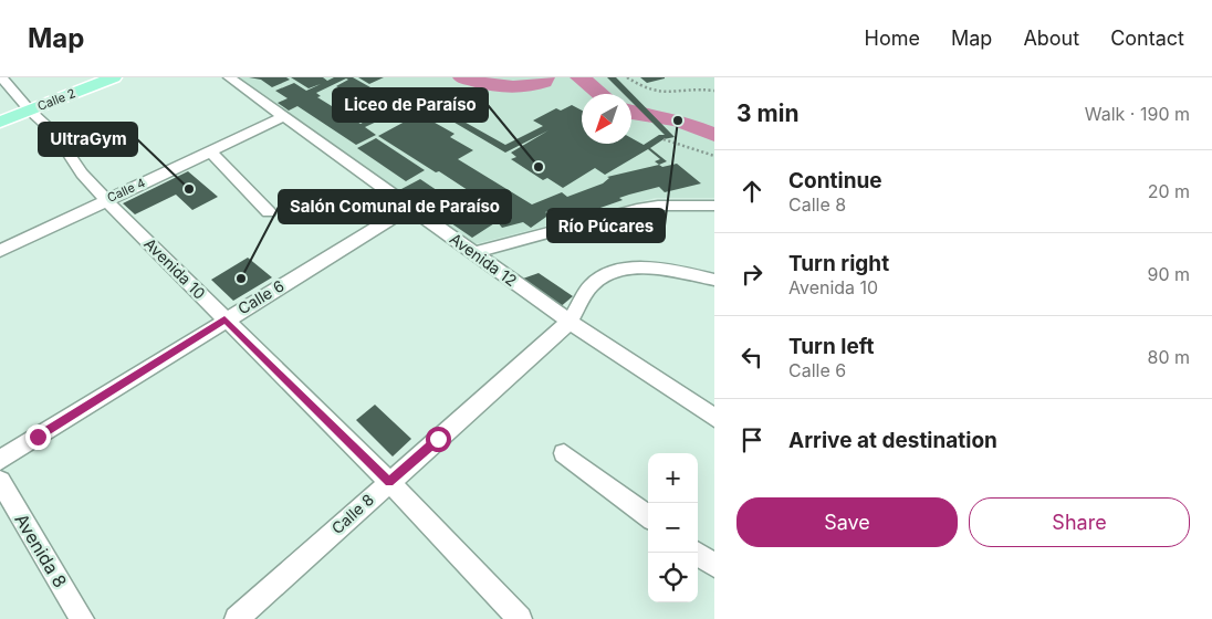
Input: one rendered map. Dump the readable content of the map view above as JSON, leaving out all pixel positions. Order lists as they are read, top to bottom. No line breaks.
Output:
{"streets":{"main road":["Calle 2"],"street":["Calle 4","Avenida 12","Avenida 10","Calle 6","Calle 8","Avenida 8"]},"crossings":[["Calle 2","Avenida 10"],["Calle 4","Avenida 12"],["Calle 4","Avenida 10"],["Avenida 12","Calle 6"],["Avenida 12","Calle 8"],["Avenida 10","Calle 6"],["Avenida 10","Calle 8"]],"places":["Río Púcares","Liceo de Paraíso","UltraGym","Salón Comunal de Paraíso"],"north":"bottom left","page":{"header":"Map","nav":["Home","Map","About","Contact"],"heading":["3 min","Walk · 190 m"],"list":[["Continue","Calle 8","20 m"],["Turn right","Avenida 10","90 m"],["Turn left","Calle 6","80 m"],"Arrive at destination"],"map_buttons":["+","−"],"buttons":["Save","Share"]}}
